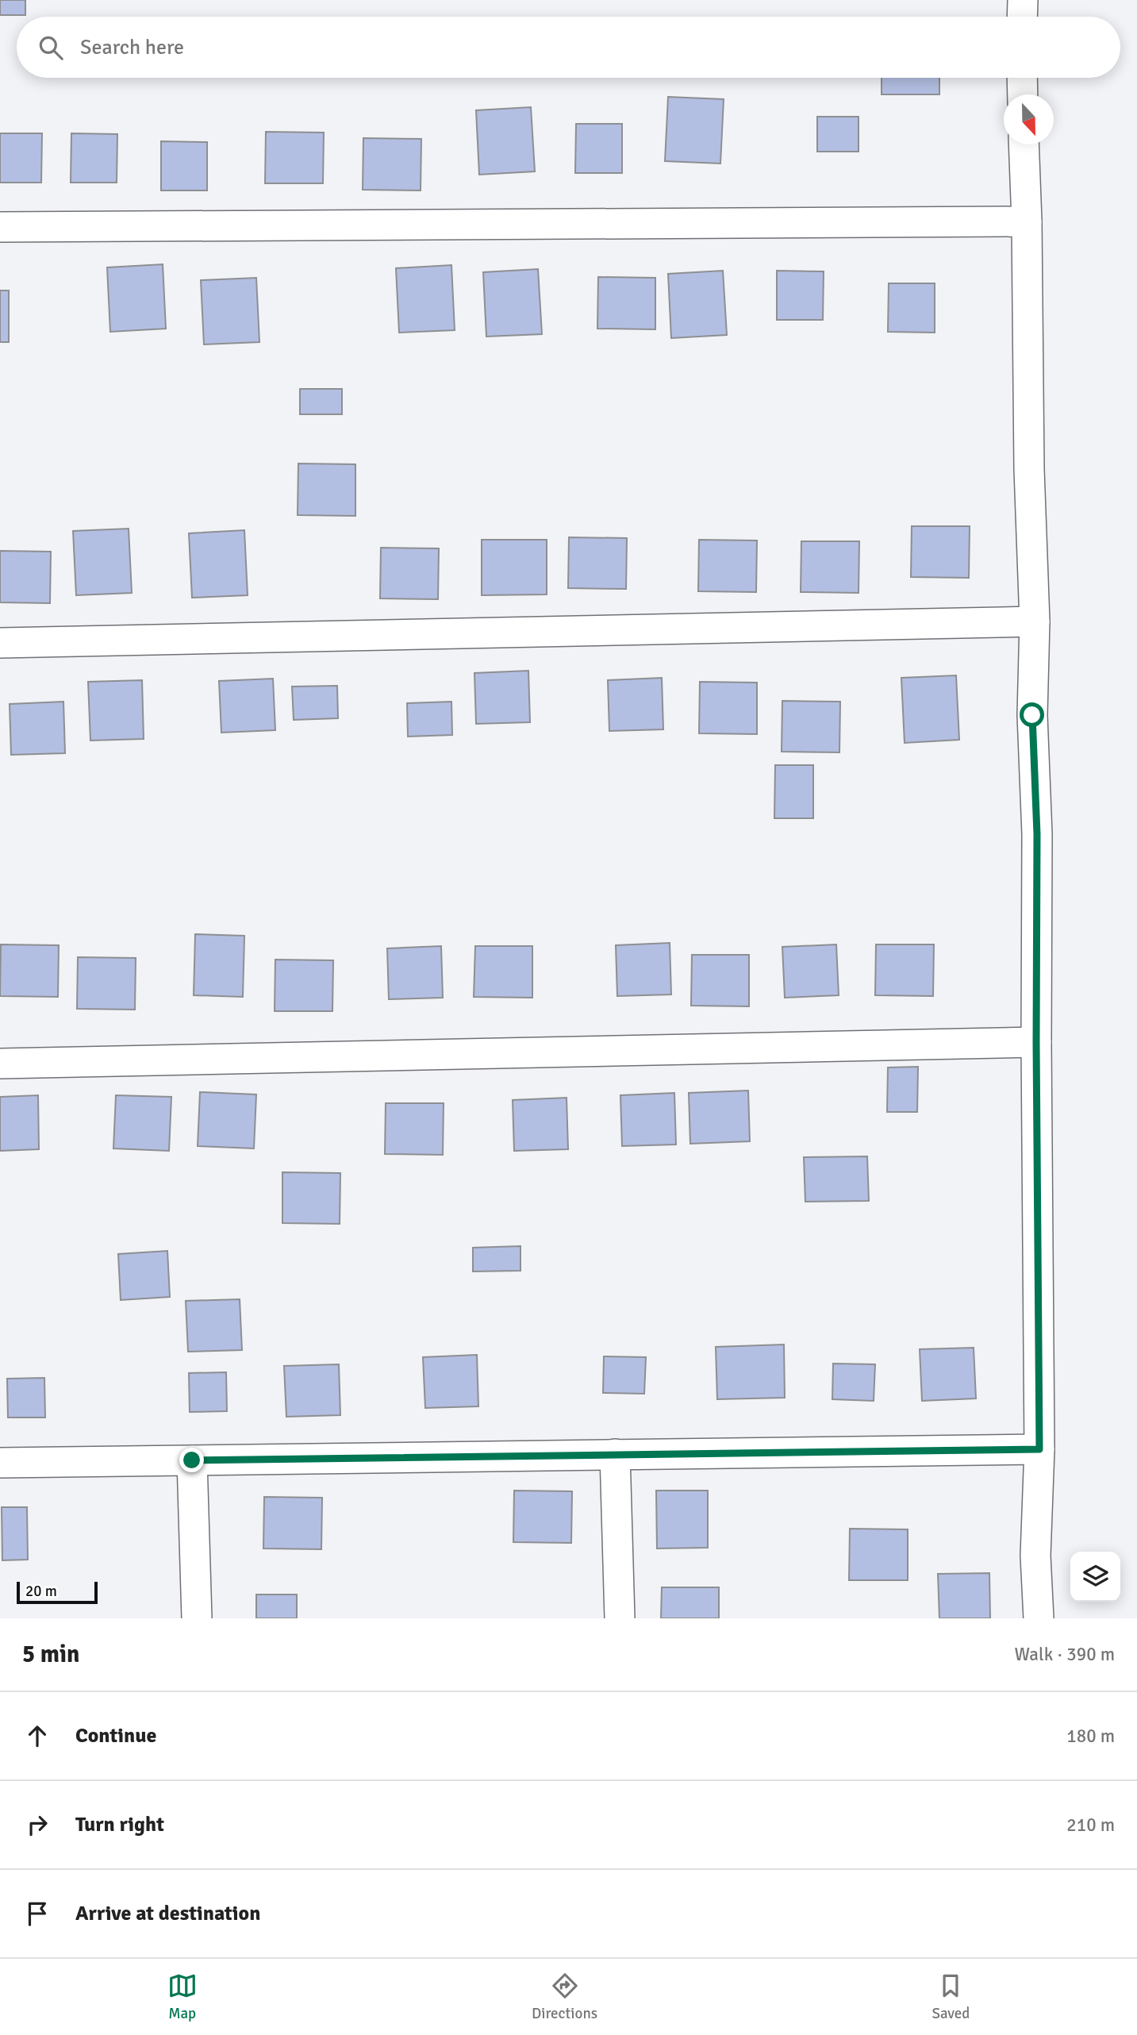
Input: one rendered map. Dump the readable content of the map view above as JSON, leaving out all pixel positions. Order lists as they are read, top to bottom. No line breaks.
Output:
{"scale_bar":"20 m","north":"bottom","page":{"search":"Search here","scale":"20 m","heading":["5 min","Walk · 390 m"],"list":[["Continue","180 m"],["Turn right","210 m"],"Arrive at destination"],"nav":["Map","Directions","Saved"]}}
